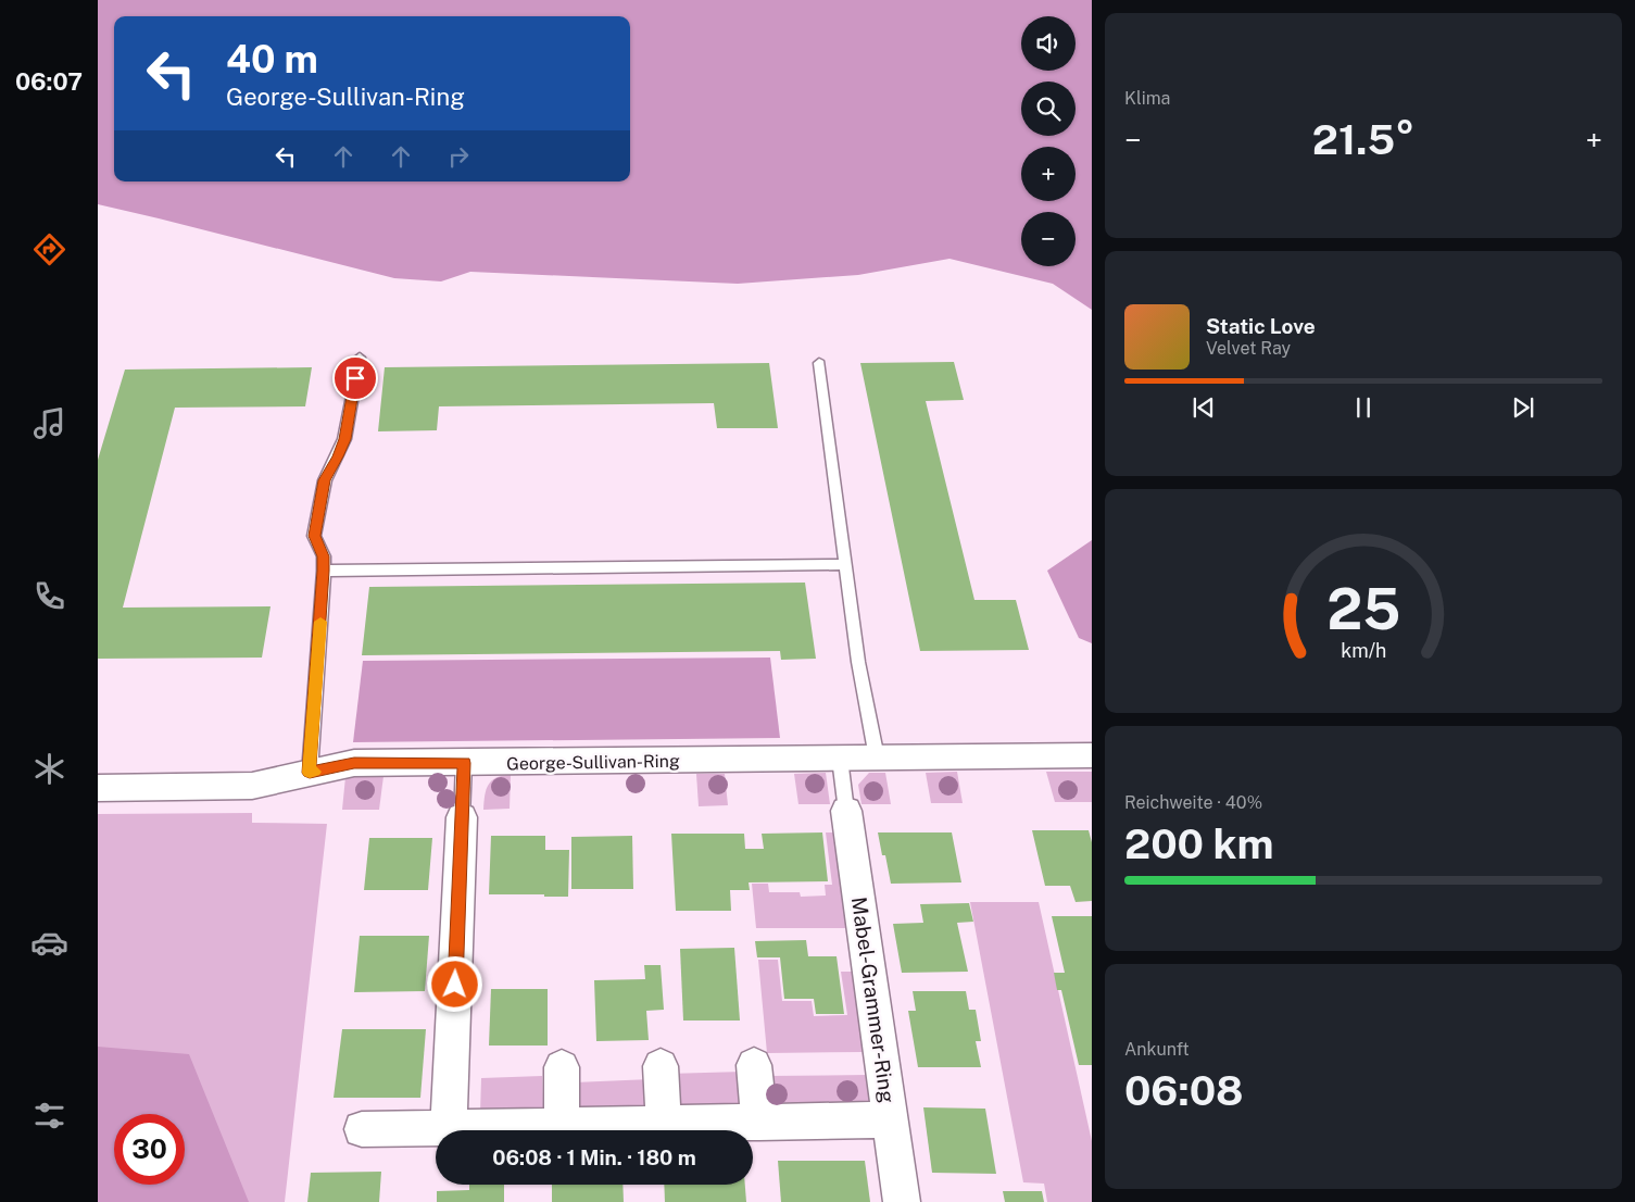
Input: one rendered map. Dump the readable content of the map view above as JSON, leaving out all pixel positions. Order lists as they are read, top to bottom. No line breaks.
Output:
{"streets":{"street":["George-Sullivan-Ring","Mabel-Grammer-Ring"]},"crossings":[["George-Sullivan-Ring","Mabel-Grammer-Ring"]],"page":{"tabs":"06:07","tile":["Klima",["Reichweite · 40%","200 km"],["Ankunft","06:08"]],"map_buttons":["+","−"],"turn":["40 m","George-Sullivan-Ring"],"heat":["−","21.5°","+"],"song":["Static Love","Velvet Ray"],"limit":"30","trip":"06:08 · 1 Min. · 180 m","gauge":["25","km/h"]}}
